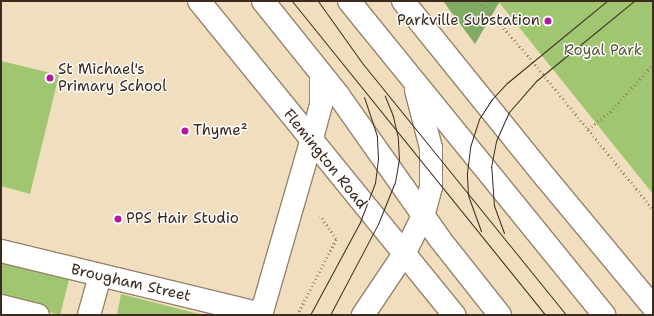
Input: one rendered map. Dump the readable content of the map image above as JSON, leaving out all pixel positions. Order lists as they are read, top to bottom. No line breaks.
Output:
{"streets":{"main road":["Flemington Road","Brougham Street"]},"parks":["Royal Park"],"places":["Parkville Substation","St Michael's Primary School","Thyme²","PPS Hair Studio"]}
